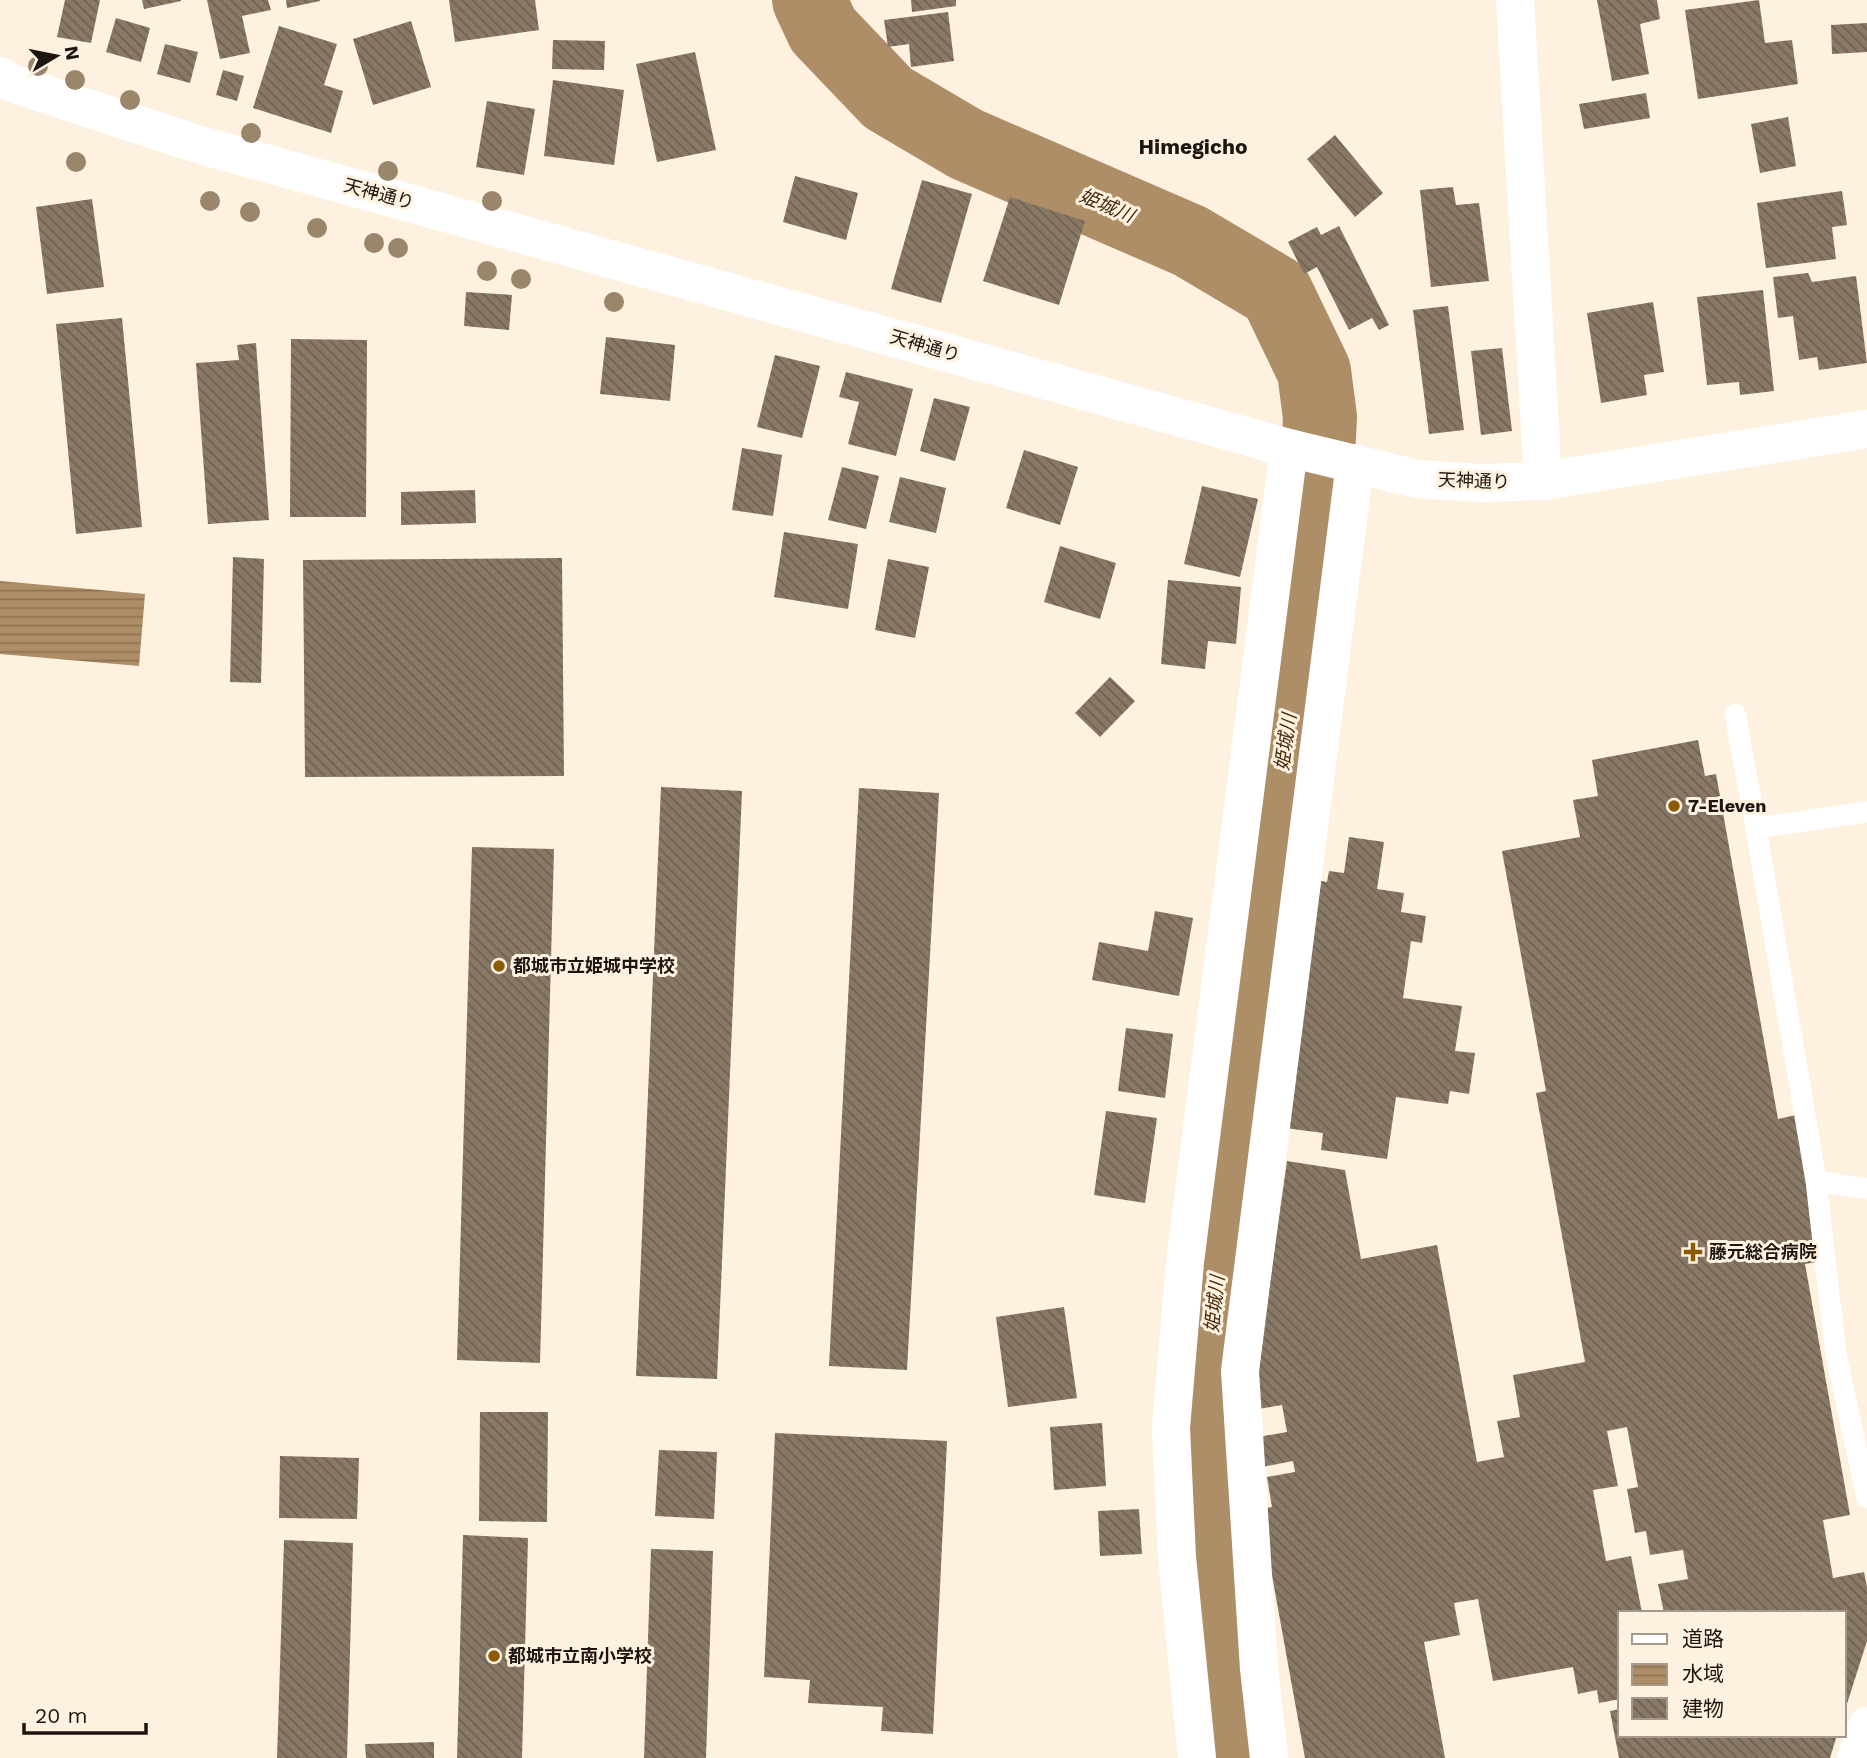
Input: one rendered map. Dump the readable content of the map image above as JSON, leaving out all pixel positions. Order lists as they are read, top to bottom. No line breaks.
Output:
{"streets":{"street":["天神通り"]},"districts":["Himegicho"],"water":["姫城川"],"places":{"other":["7-Eleven","都城市立姫城中学校","都城市立南小学校"],"health":["藤元総合病院"]},"legend":["道路","水域","建物"],"scale_bar":"20 m","north":"right"}
